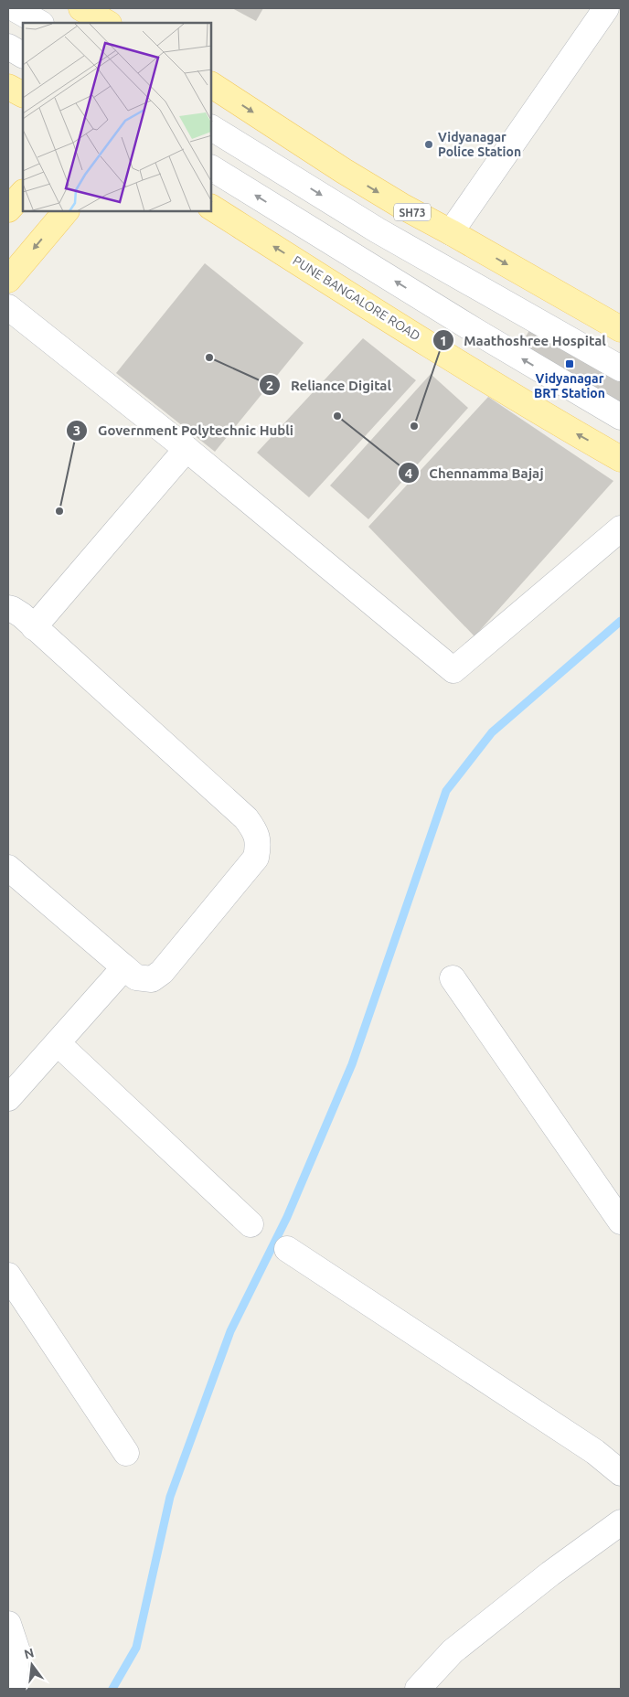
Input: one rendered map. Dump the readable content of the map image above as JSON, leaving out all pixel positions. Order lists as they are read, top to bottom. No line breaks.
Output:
{"streets":{"main road":["SH73","PUNE BANGALORE ROAD"]},"places":{"other":["Vidyanagar Police Station","Reliance Digital","Chennamma Bajaj","Maathoshree Hospital","Government Polytechnic Hubli"],"transit":["Vidyanagar BRT Station"]},"north":"top"}
